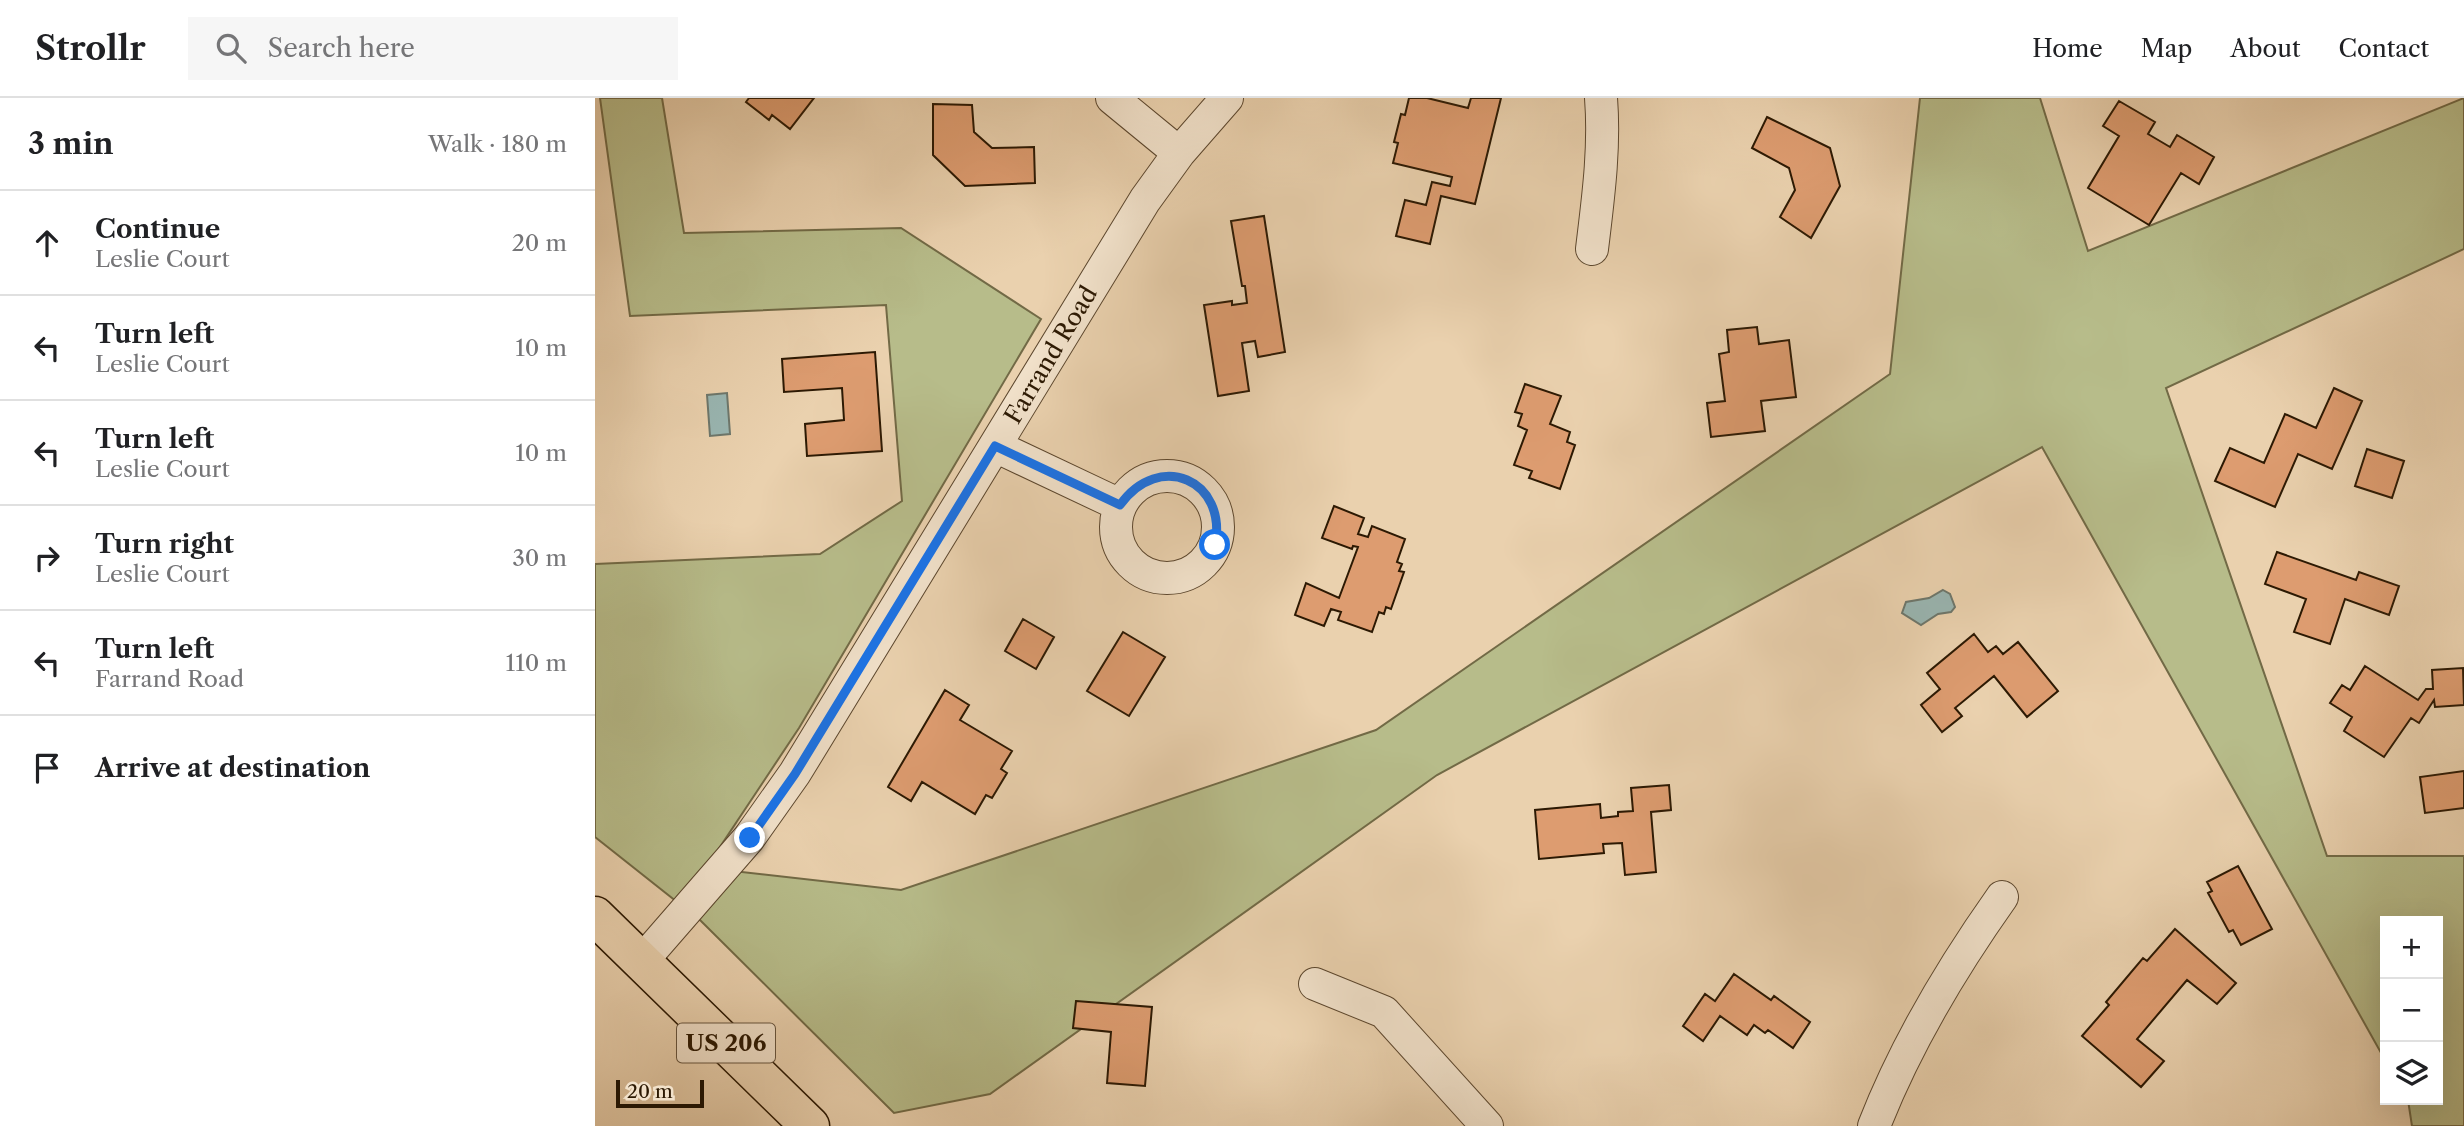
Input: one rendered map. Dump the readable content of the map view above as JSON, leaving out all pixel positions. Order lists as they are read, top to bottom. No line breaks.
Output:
{"streets":{"highway":["US 206"],"street":["Farrand Road"]},"crossings":[["Farrand Road","US 206"]],"scale_bar":"20 m","page":{"header":"Strollr","search":"Search here","nav":["Home","Map","About","Contact"],"heading":["3 min","Walk · 180 m"],"list":[["Continue","Leslie Court","20 m"],["Turn left","Leslie Court","10 m"],["Turn left","Leslie Court","10 m"],["Turn right","Leslie Court","30 m"],["Turn left","Farrand Road","110 m"],"Arrive at destination"],"map_buttons":["+","−"],"scale":"20 m"}}
